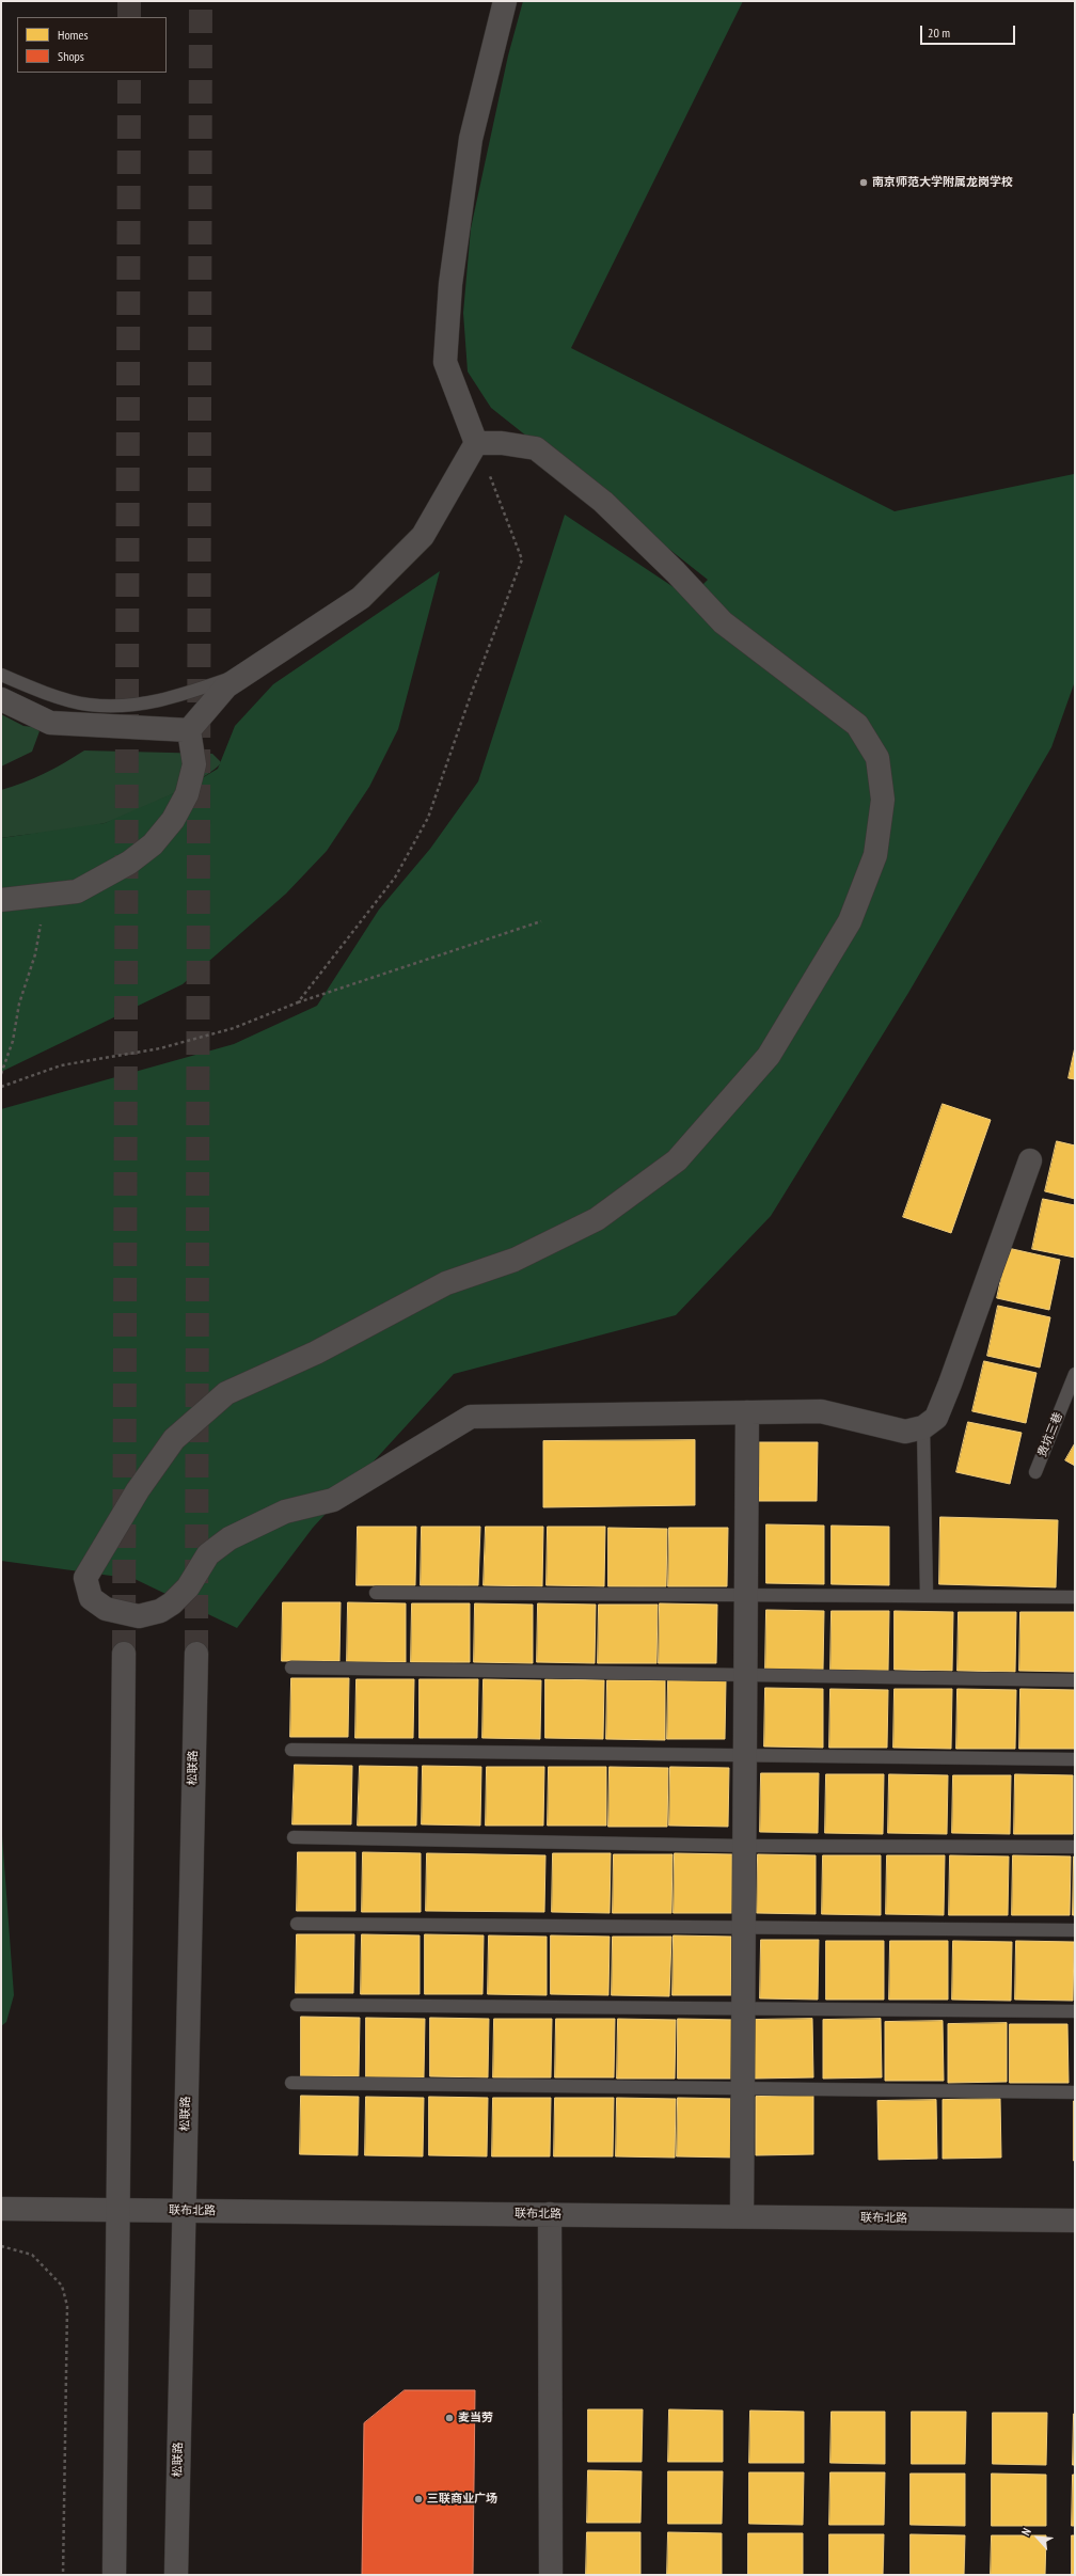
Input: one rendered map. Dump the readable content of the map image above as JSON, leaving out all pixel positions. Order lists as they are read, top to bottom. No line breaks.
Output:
{"streets":{"street":["松联路","联布北路"],"lane":["贵坑三巷"]},"crossings":[["松联路","联布北路"]],"places":["南京师范大学附属龙岗学校","麦当劳","三联商业广场"],"legend":["Homes","Shops"],"scale_bar":"20 m","north":"top left"}
